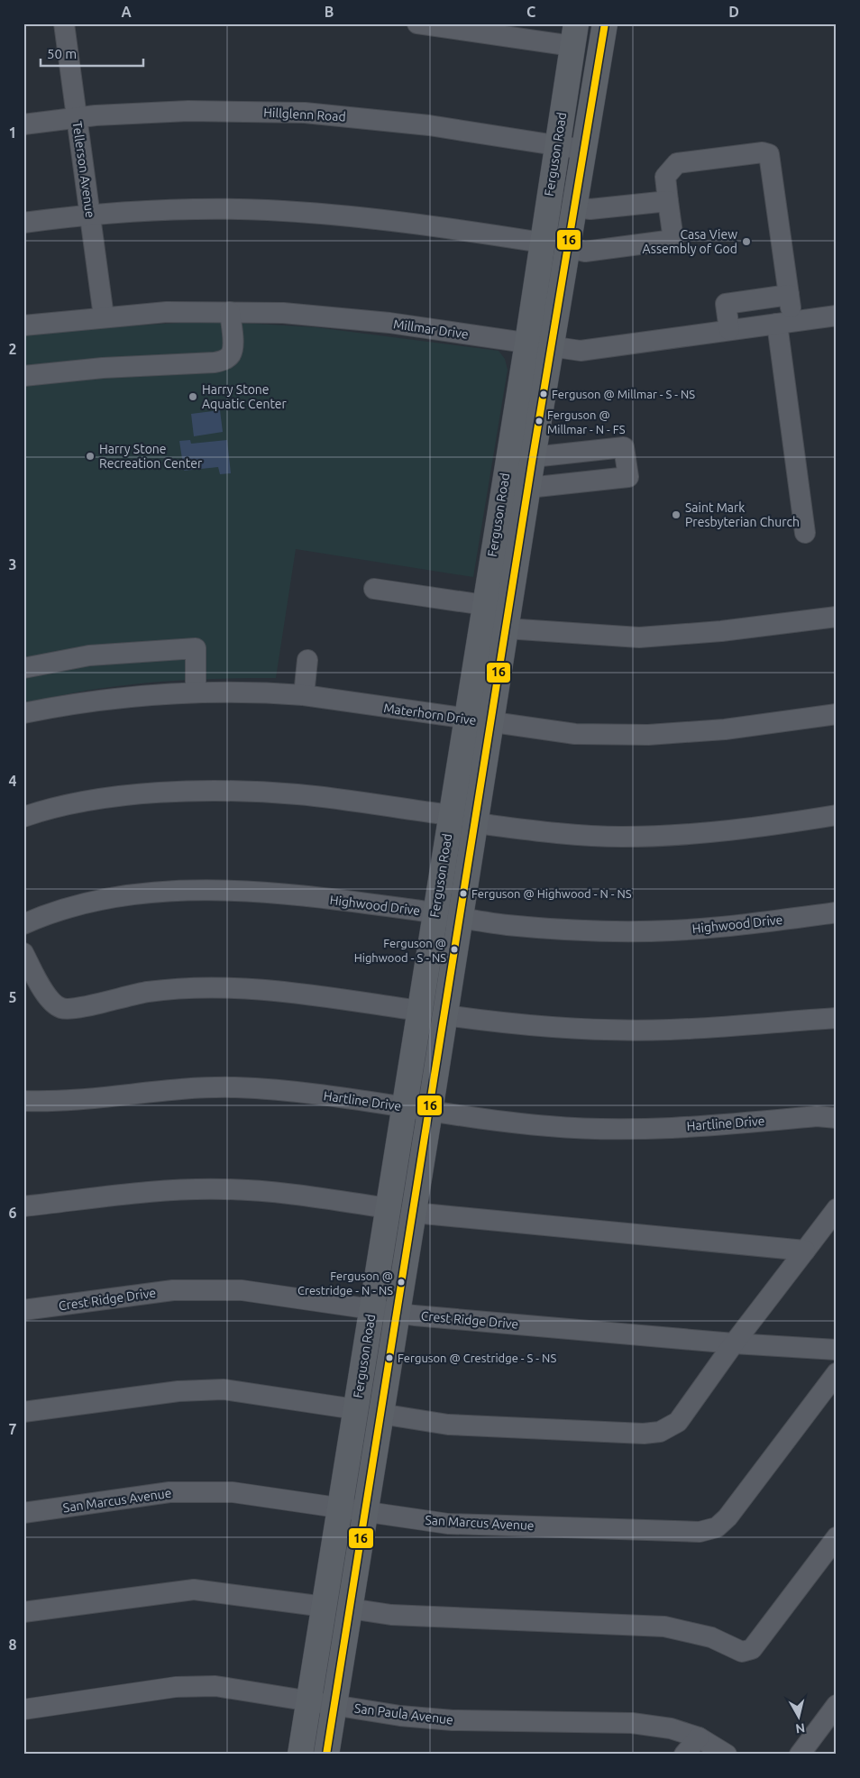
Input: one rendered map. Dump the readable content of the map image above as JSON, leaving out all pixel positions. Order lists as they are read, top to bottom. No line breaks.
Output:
{"streets":{"main road":["Ferguson Road"],"street":["Hillglenn Road","Tellerson Avenue","Millmar Drive","Materhorn Drive","Highwood Drive","Hartline Drive","Crest Ridge Drive","San Marcus Avenue","San Paula Avenue"]},"crossings":[["Hillglenn Road","Ferguson Road"],["Hillglenn Road","Tellerson Avenue"],["Ferguson Road","Millmar Drive"],["Ferguson Road","Materhorn Drive"],["Ferguson Road","Highwood Drive"],["Ferguson Road","Hartline Drive"],["Ferguson Road","Crest Ridge Drive"],["Ferguson Road","San Marcus Avenue"],["Ferguson Road","San Paula Avenue"],["Tellerson Avenue","Millmar Drive"]],"places":["Casa View Assembly of God","Ferguson @ Millmar - S - NS","Harry Stone Aquatic Center","Ferguson @ Millmar - N - FS","Harry Stone Recreation Center","Saint Mark Presbyterian Church","Ferguson @ Highwood - N - NS","Ferguson @ Highwood - S - NS","Ferguson @ Crestridge - N - NS","Ferguson @ Crestridge - S - NS"],"lines":["transit line 16"],"scale_bar":"50 m","north":"bottom","grid":{"columns":["A","B","C","D"],"rows":["1","2","3","4","5","6","7","8"]}}
